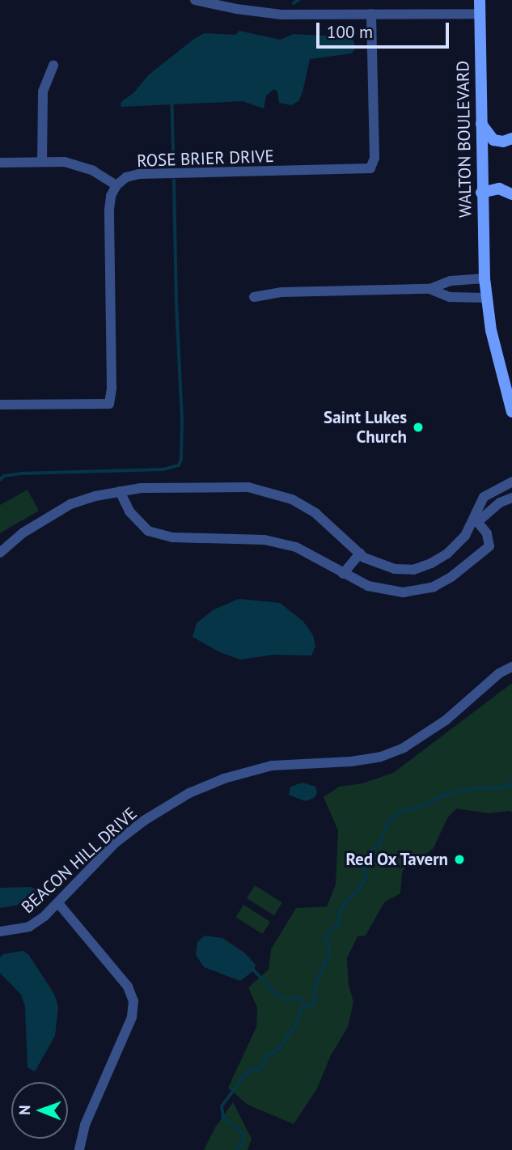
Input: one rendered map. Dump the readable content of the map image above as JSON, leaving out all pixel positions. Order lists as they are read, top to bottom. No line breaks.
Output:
{"streets":{"main road":["WALTON BOULEVARD"],"street":["ROSE BRIER DRIVE","BEACON HILL DRIVE"]},"places":["Saint Lukes Church","Red Ox Tavern"],"scale_bar":"100 m","north":"left"}
